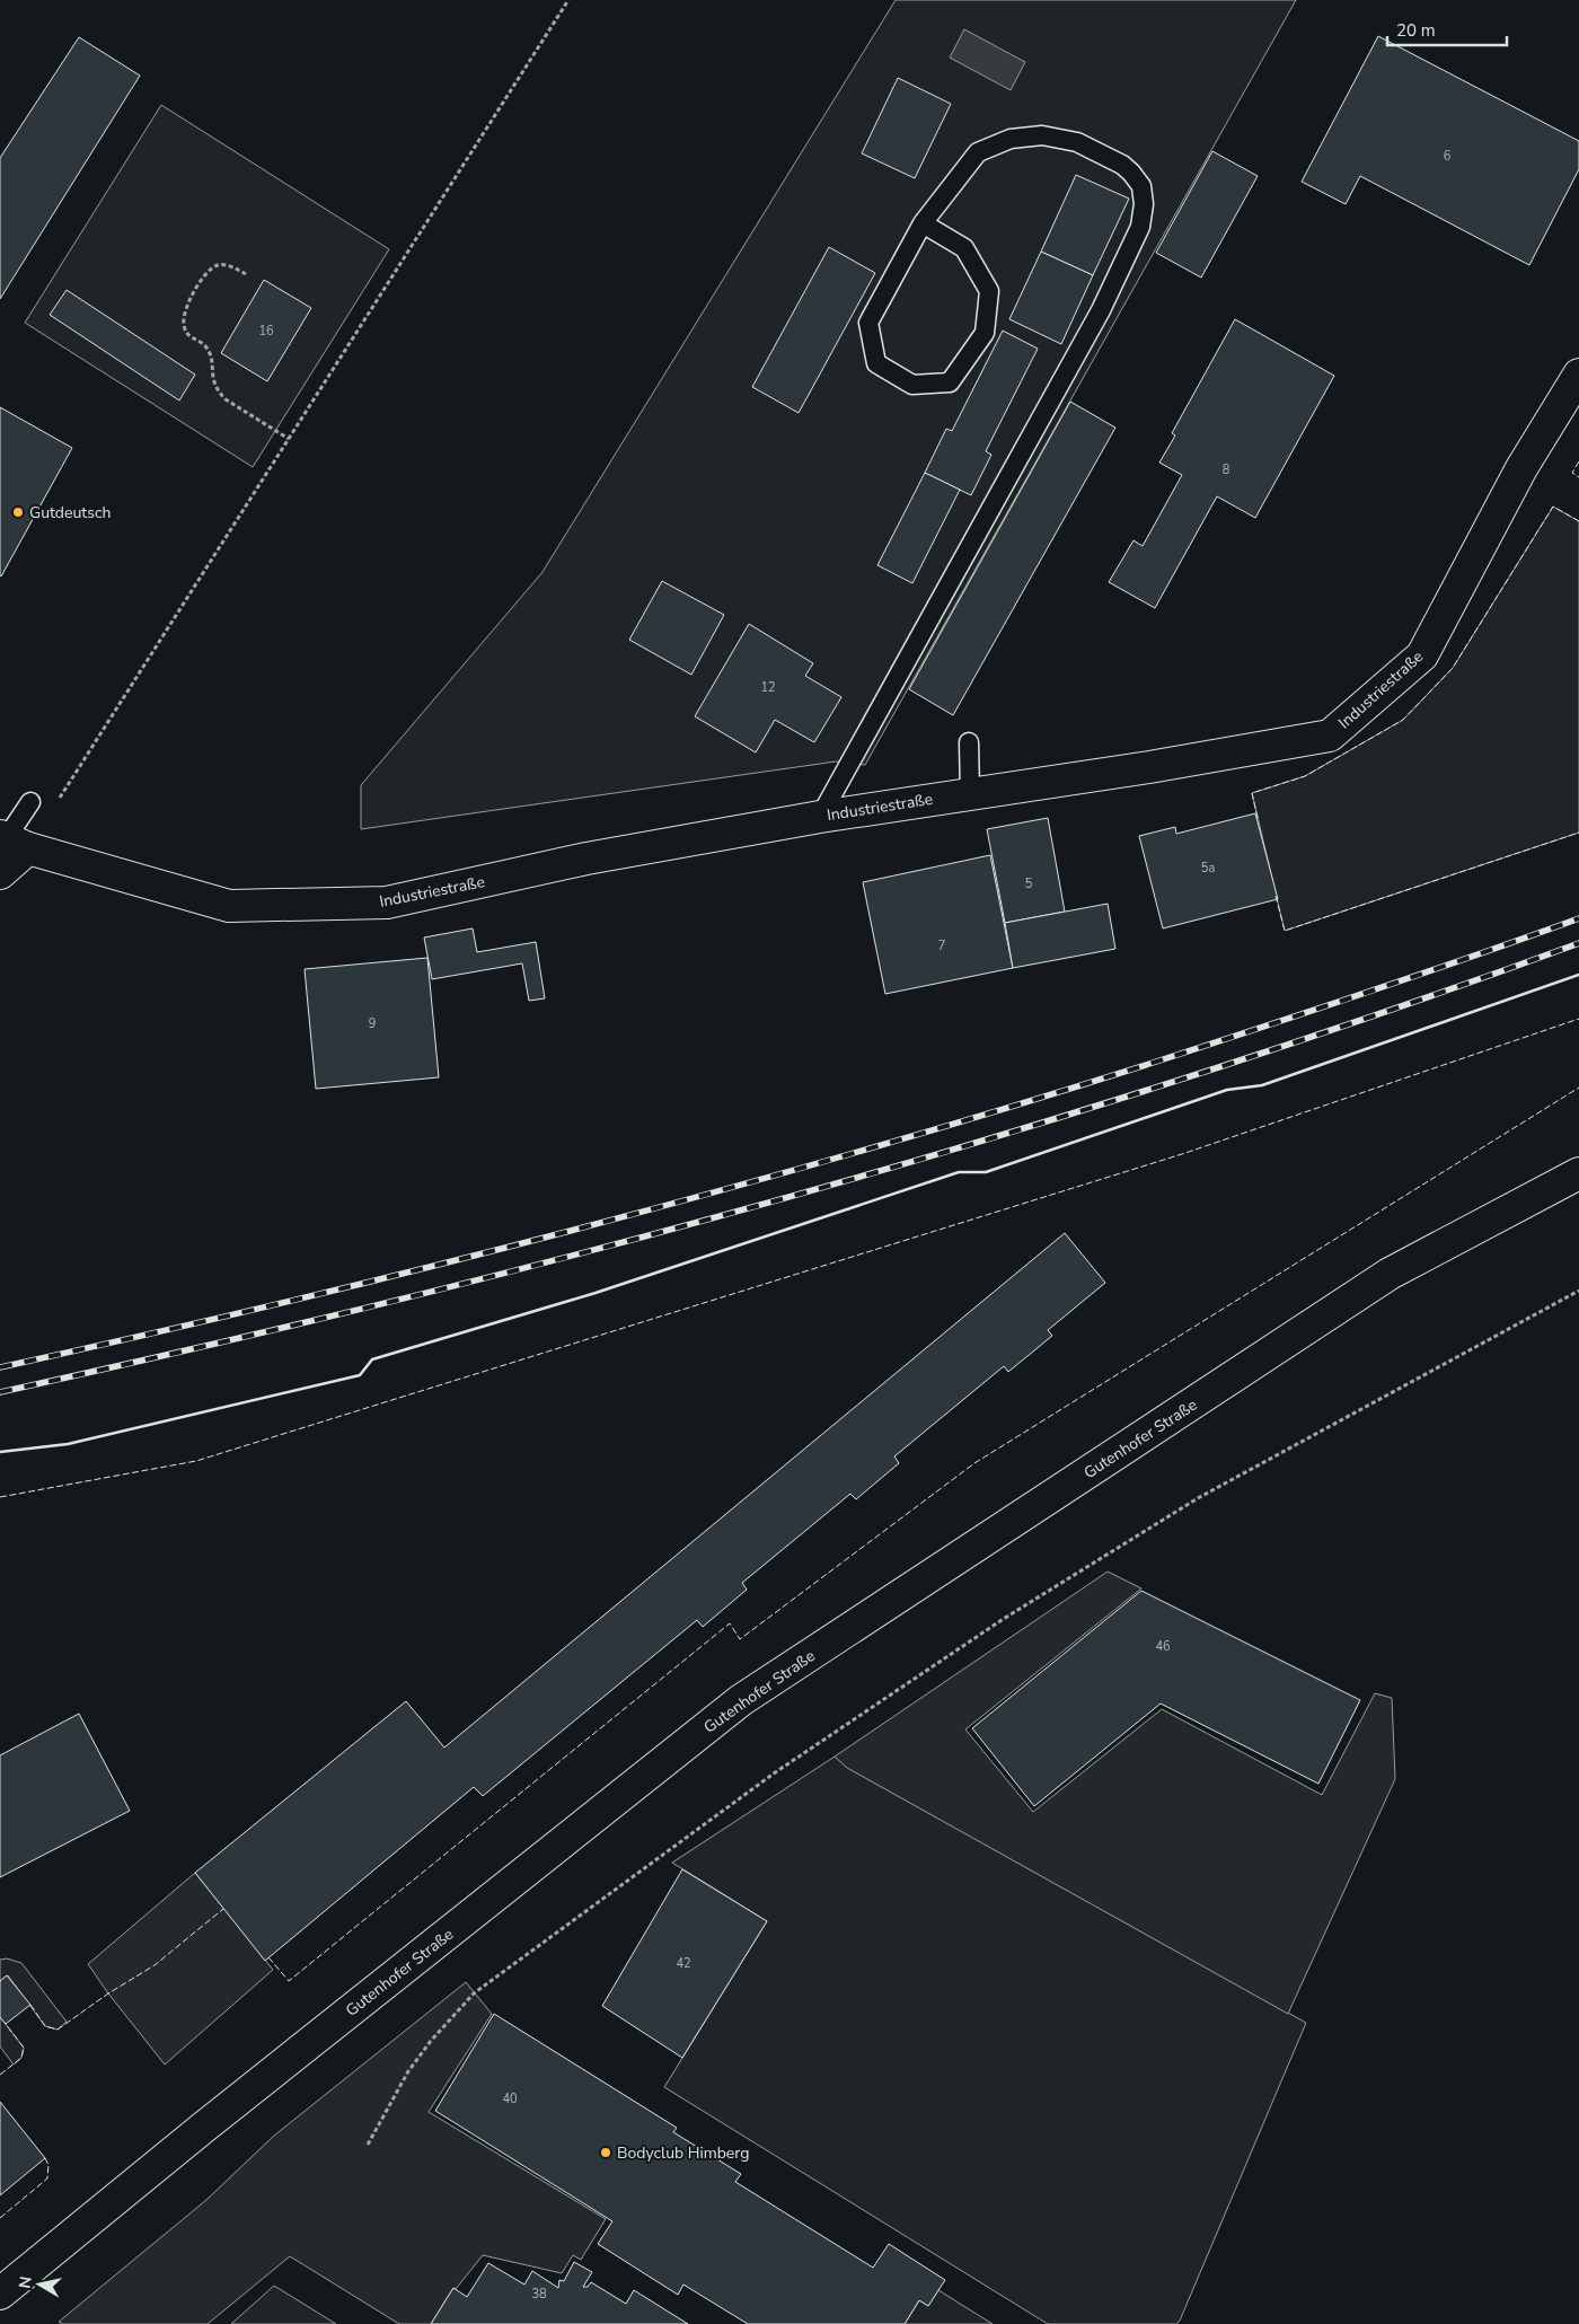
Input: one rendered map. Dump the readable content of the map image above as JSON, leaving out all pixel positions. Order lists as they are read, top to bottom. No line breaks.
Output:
{"streets":{"street":["Industriestraße","Gutenhofer Straße"]},"places":["Gutdeutsch","Bodyclub Himberg"],"house_numbers":["6","16","8","12","5a","5","7","9","46","42","40","38"],"scale_bar":"20 m","north":"left"}
